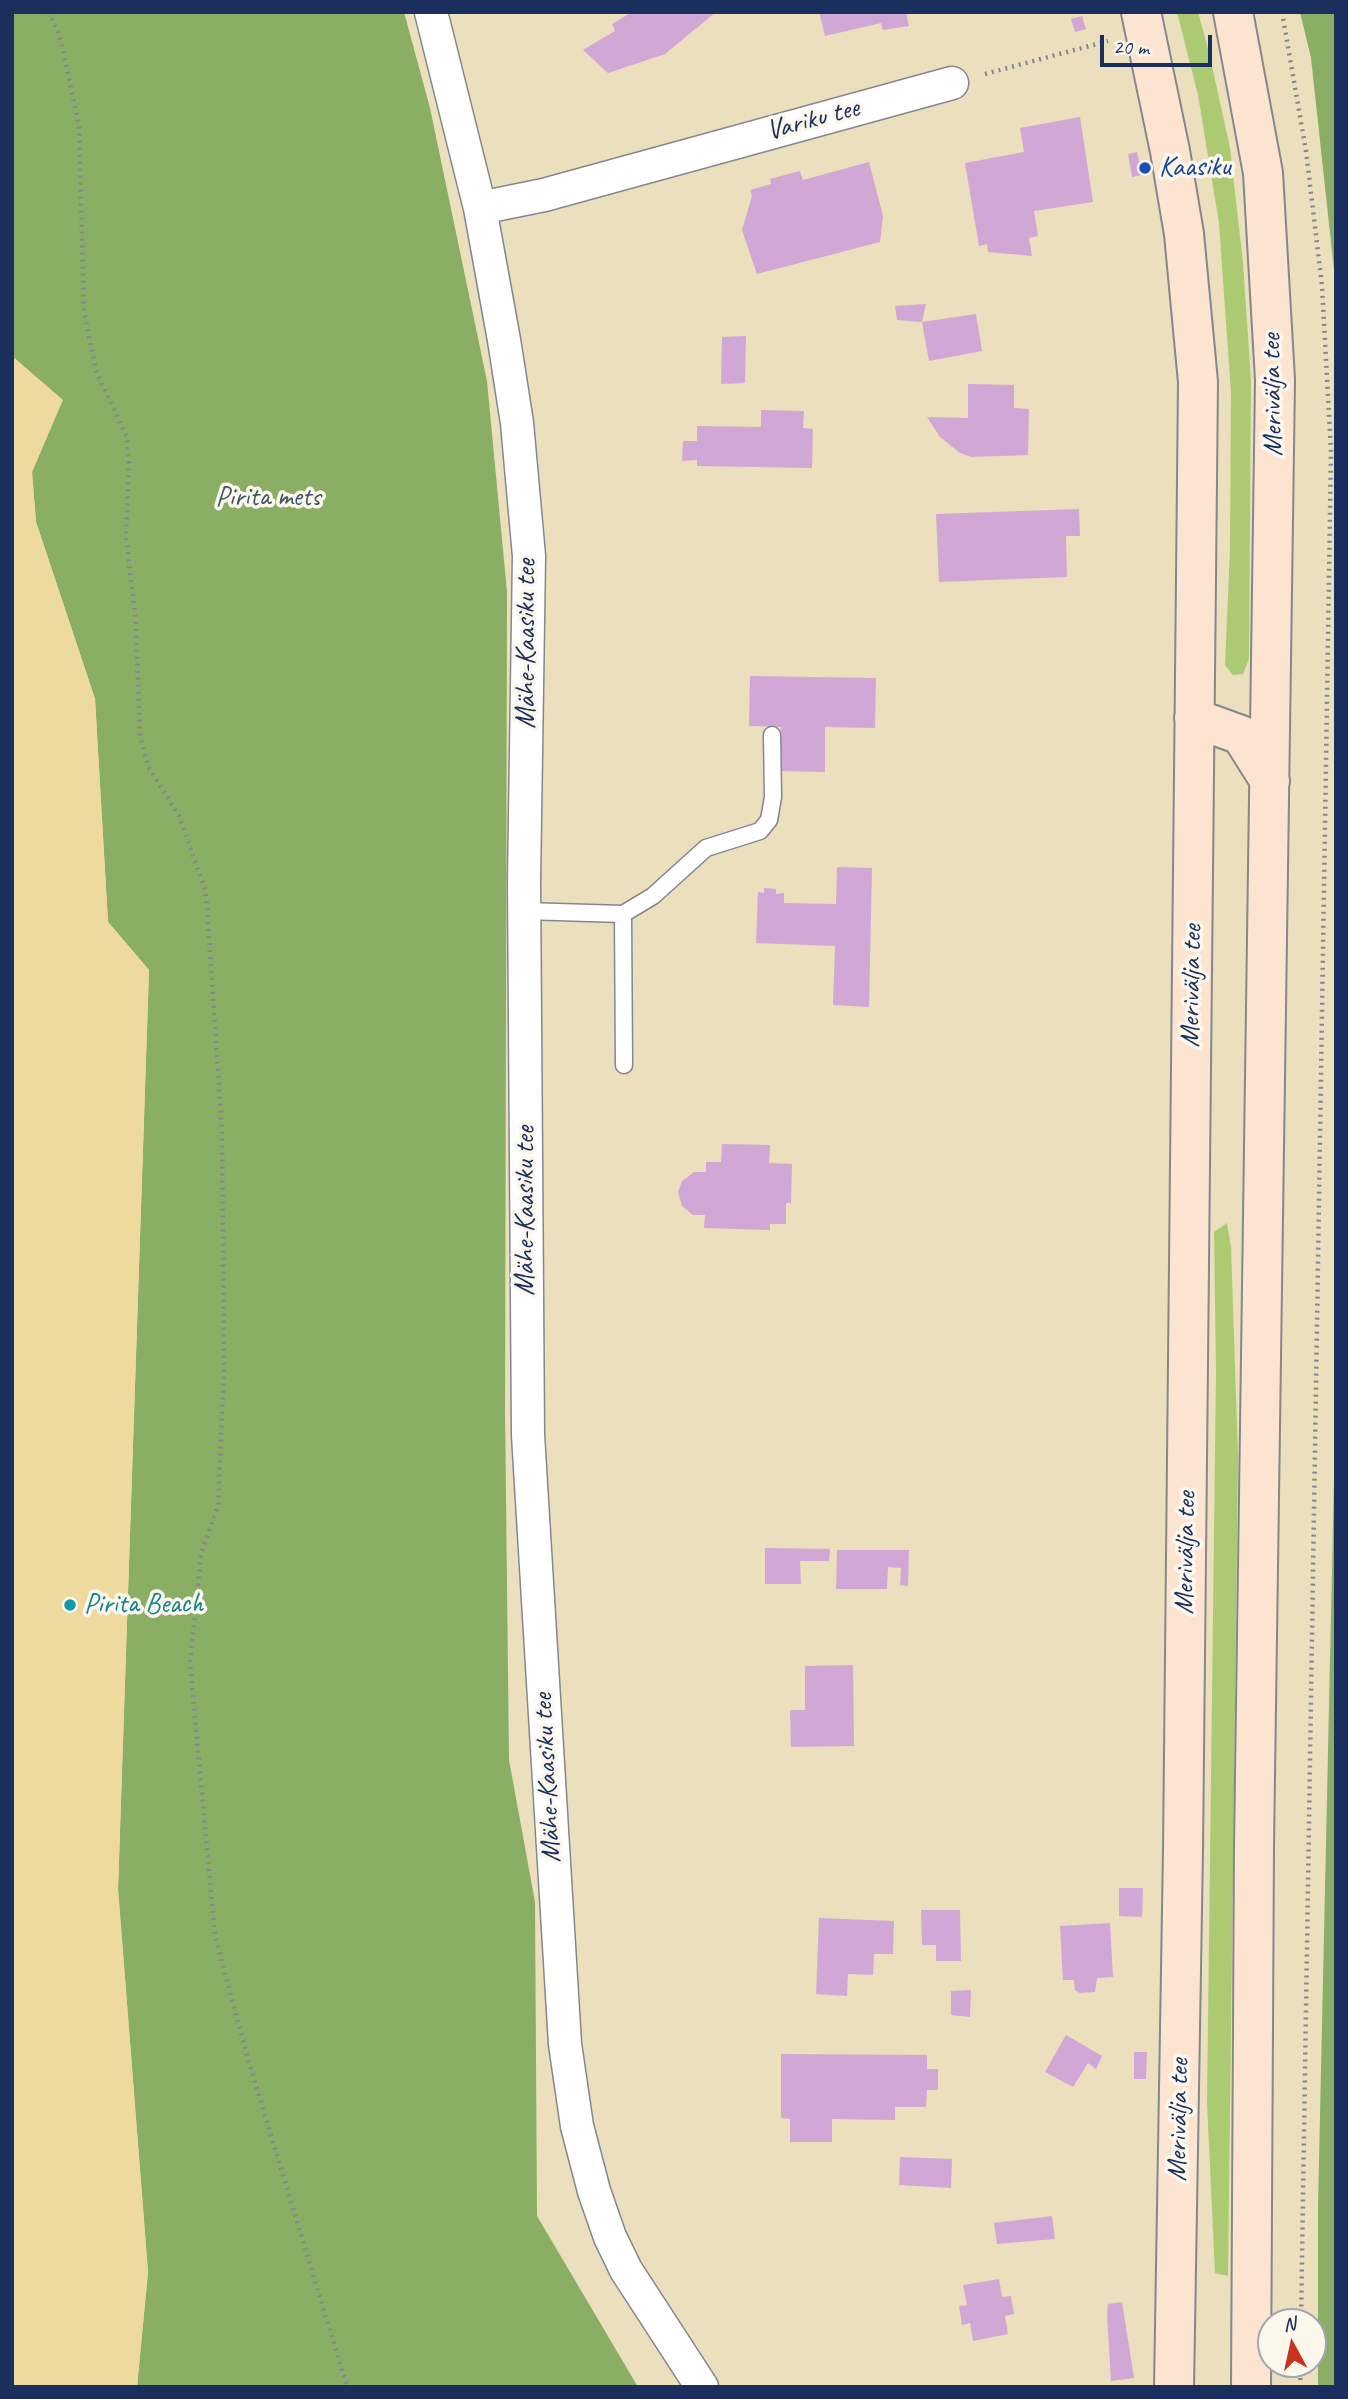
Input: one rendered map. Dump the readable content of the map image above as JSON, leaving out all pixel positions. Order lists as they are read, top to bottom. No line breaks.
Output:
{"streets":{"main road":["Merivälja tee"],"street":["Variku tee","Mähe-Kaasiku tee"]},"crossings":[["Variku tee","Mähe-Kaasiku tee"]],"parks":["Pirita mets"],"places":["Kaasiku","Pirita Beach"],"scale_bar":"20 m","north":"top"}
